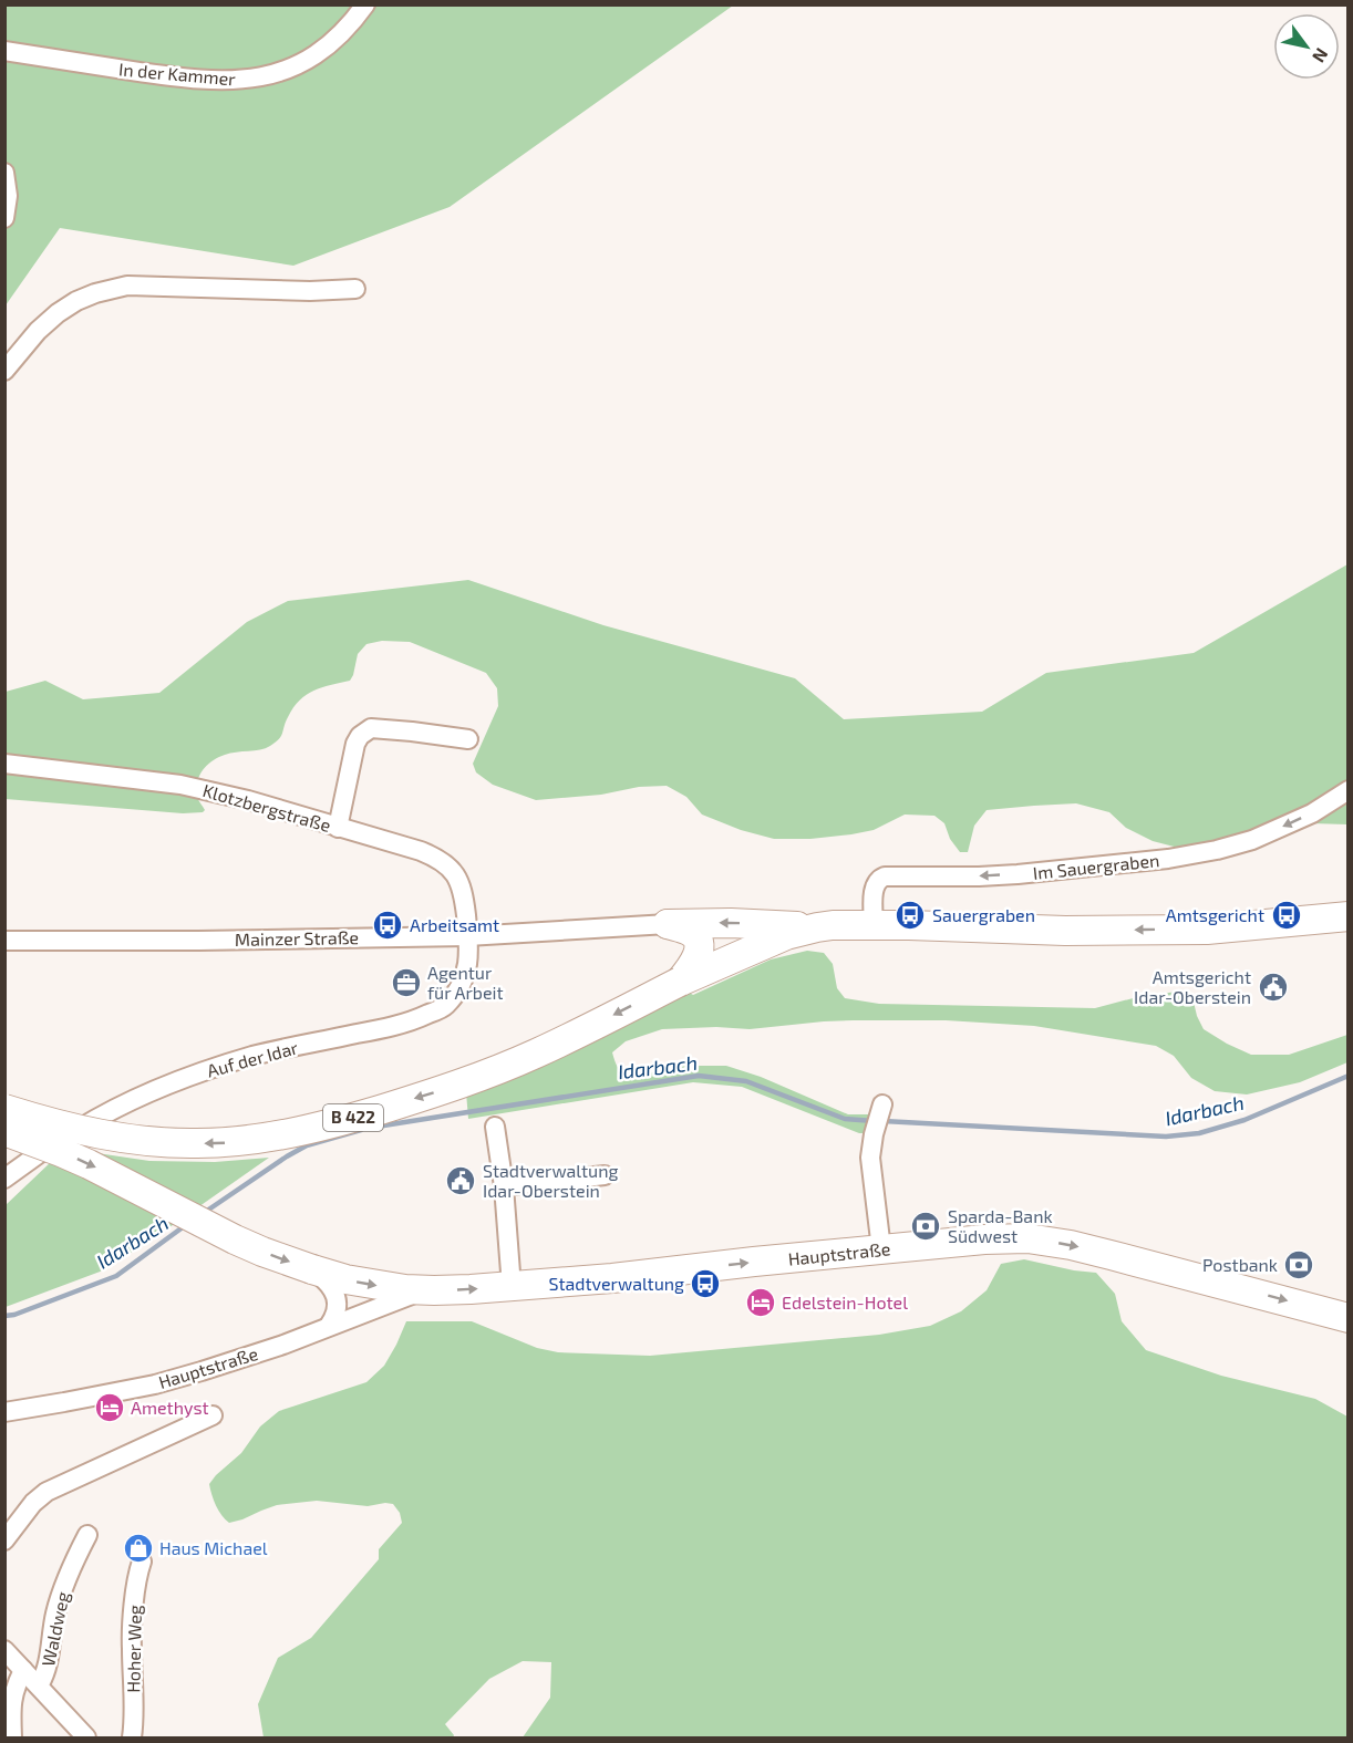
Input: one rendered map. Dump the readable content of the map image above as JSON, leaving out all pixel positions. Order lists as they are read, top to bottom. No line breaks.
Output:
{"streets":{"main road":["B 422","Hauptstraße"],"street":["In der Kammer","Klotzbergstraße","Im Sauergraben","Mainzer Straße","Auf der Idar","Waldweg","Hoher Weg"]},"crossings":[["Klotzbergstraße","Mainzer Straße"],["Klotzbergstraße","Auf der Idar"],["Im Sauergraben","B 422"],["Mainzer Straße","Auf der Idar"]],"one_way":["Im Sauergraben","Hauptstraße"],"water":["Idarbach"],"places":{"bus stop":["Sauergraben","Amtsgericht","Arbeitsamt","Stadtverwaltung"],"office":["Agentur für Arbeit"],"public building":["Amtsgericht Idar-Oberstein","Stadtverwaltung Idar-Oberstein"],"bank":["Sparda-Bank Südwest","Postbank"],"hotel":["Edelstein-Hotel","Amethyst"],"shop":["Haus Michael"]},"north":"bottom right"}
